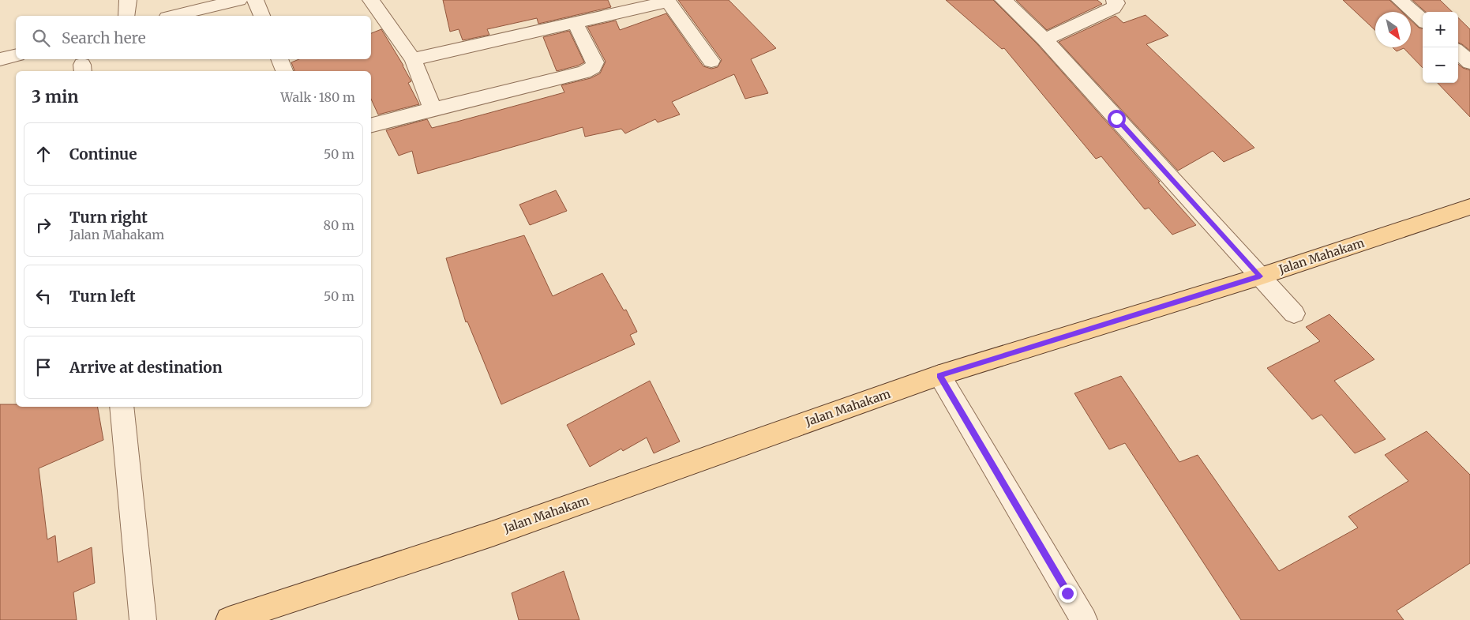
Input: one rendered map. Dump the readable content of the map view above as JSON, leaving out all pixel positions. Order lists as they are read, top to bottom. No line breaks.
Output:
{"streets":{"main road":["Jalan Mahakam"]},"north":"bottom right","page":{"map_buttons":["+","−"],"search":"Search here","heading":["3 min","Walk · 180 m"],"list":[["Continue","50 m"],["Turn right","Jalan Mahakam","80 m"],["Turn left","50 m"],"Arrive at destination"]}}
